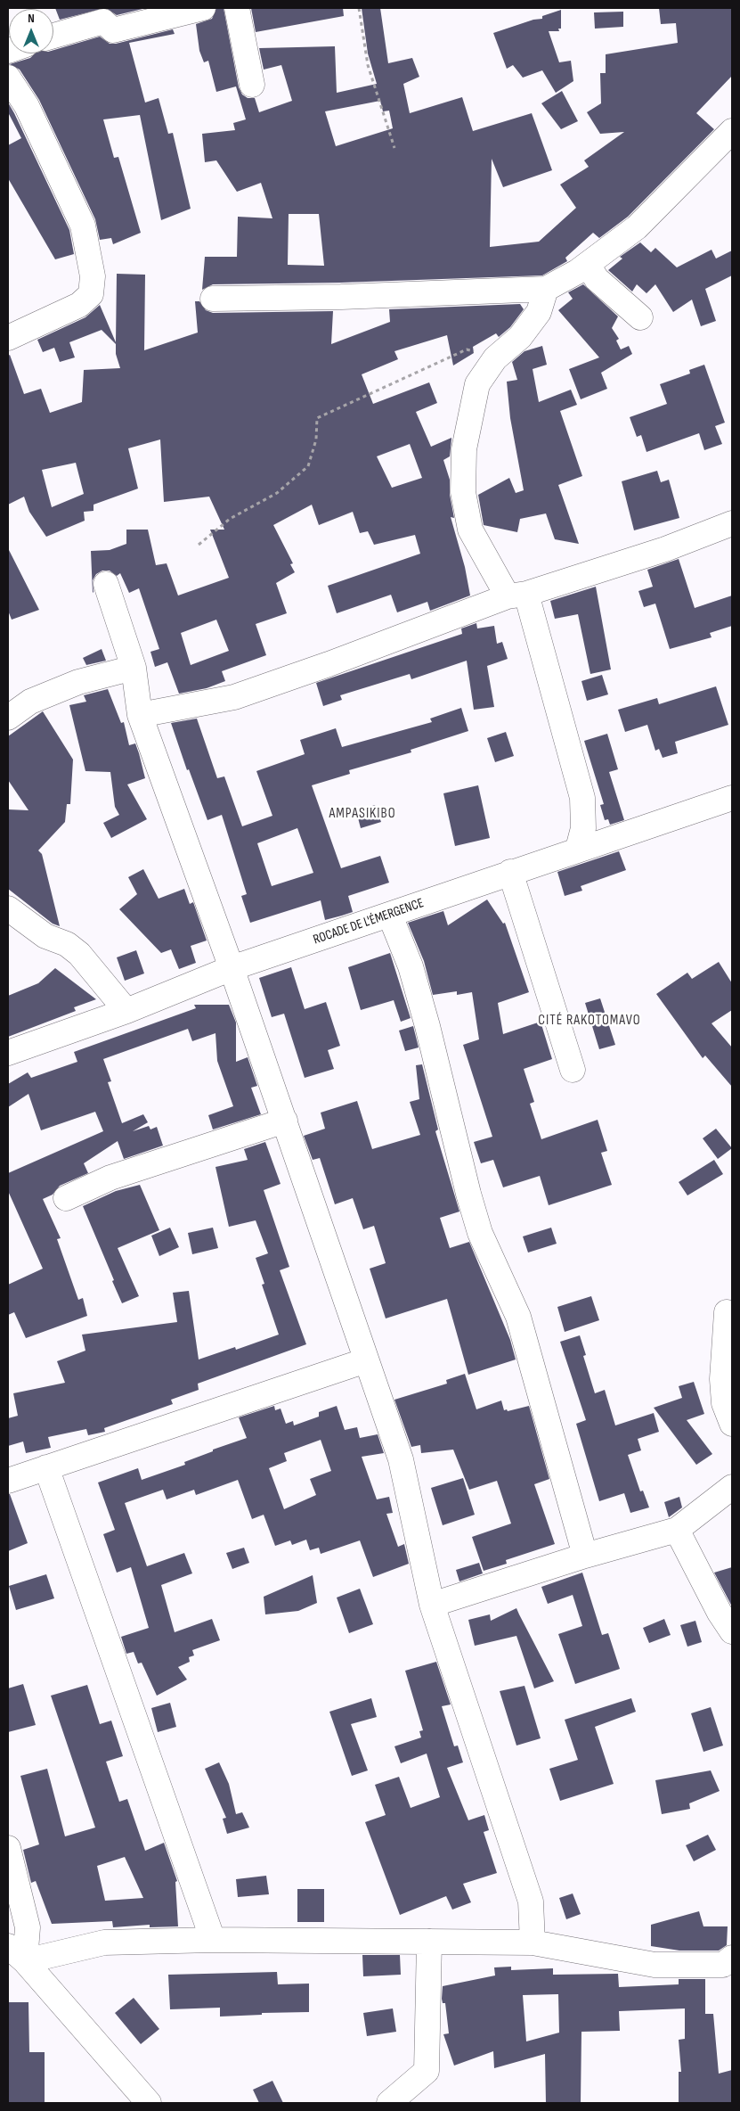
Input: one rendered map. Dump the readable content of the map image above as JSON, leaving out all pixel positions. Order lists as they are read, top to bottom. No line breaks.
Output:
{"streets":{"street":["ROCADE DE L'ÉMERGENCE"]},"districts":["AMPASIKIBO","CITÉ RAKOTOMAVO"],"north":"top"}
